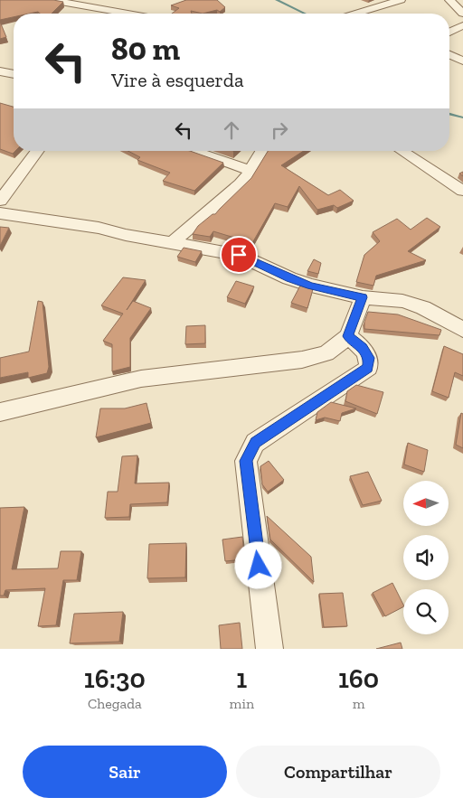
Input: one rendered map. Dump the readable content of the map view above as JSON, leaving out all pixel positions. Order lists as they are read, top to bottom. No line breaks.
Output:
{"north":"left","page":{"turn":["80 m","Vire à esquerda"],"eta":["16:30","Chegada","1","min","160","m"],"buttons":["Sair","Compartilhar"]}}
